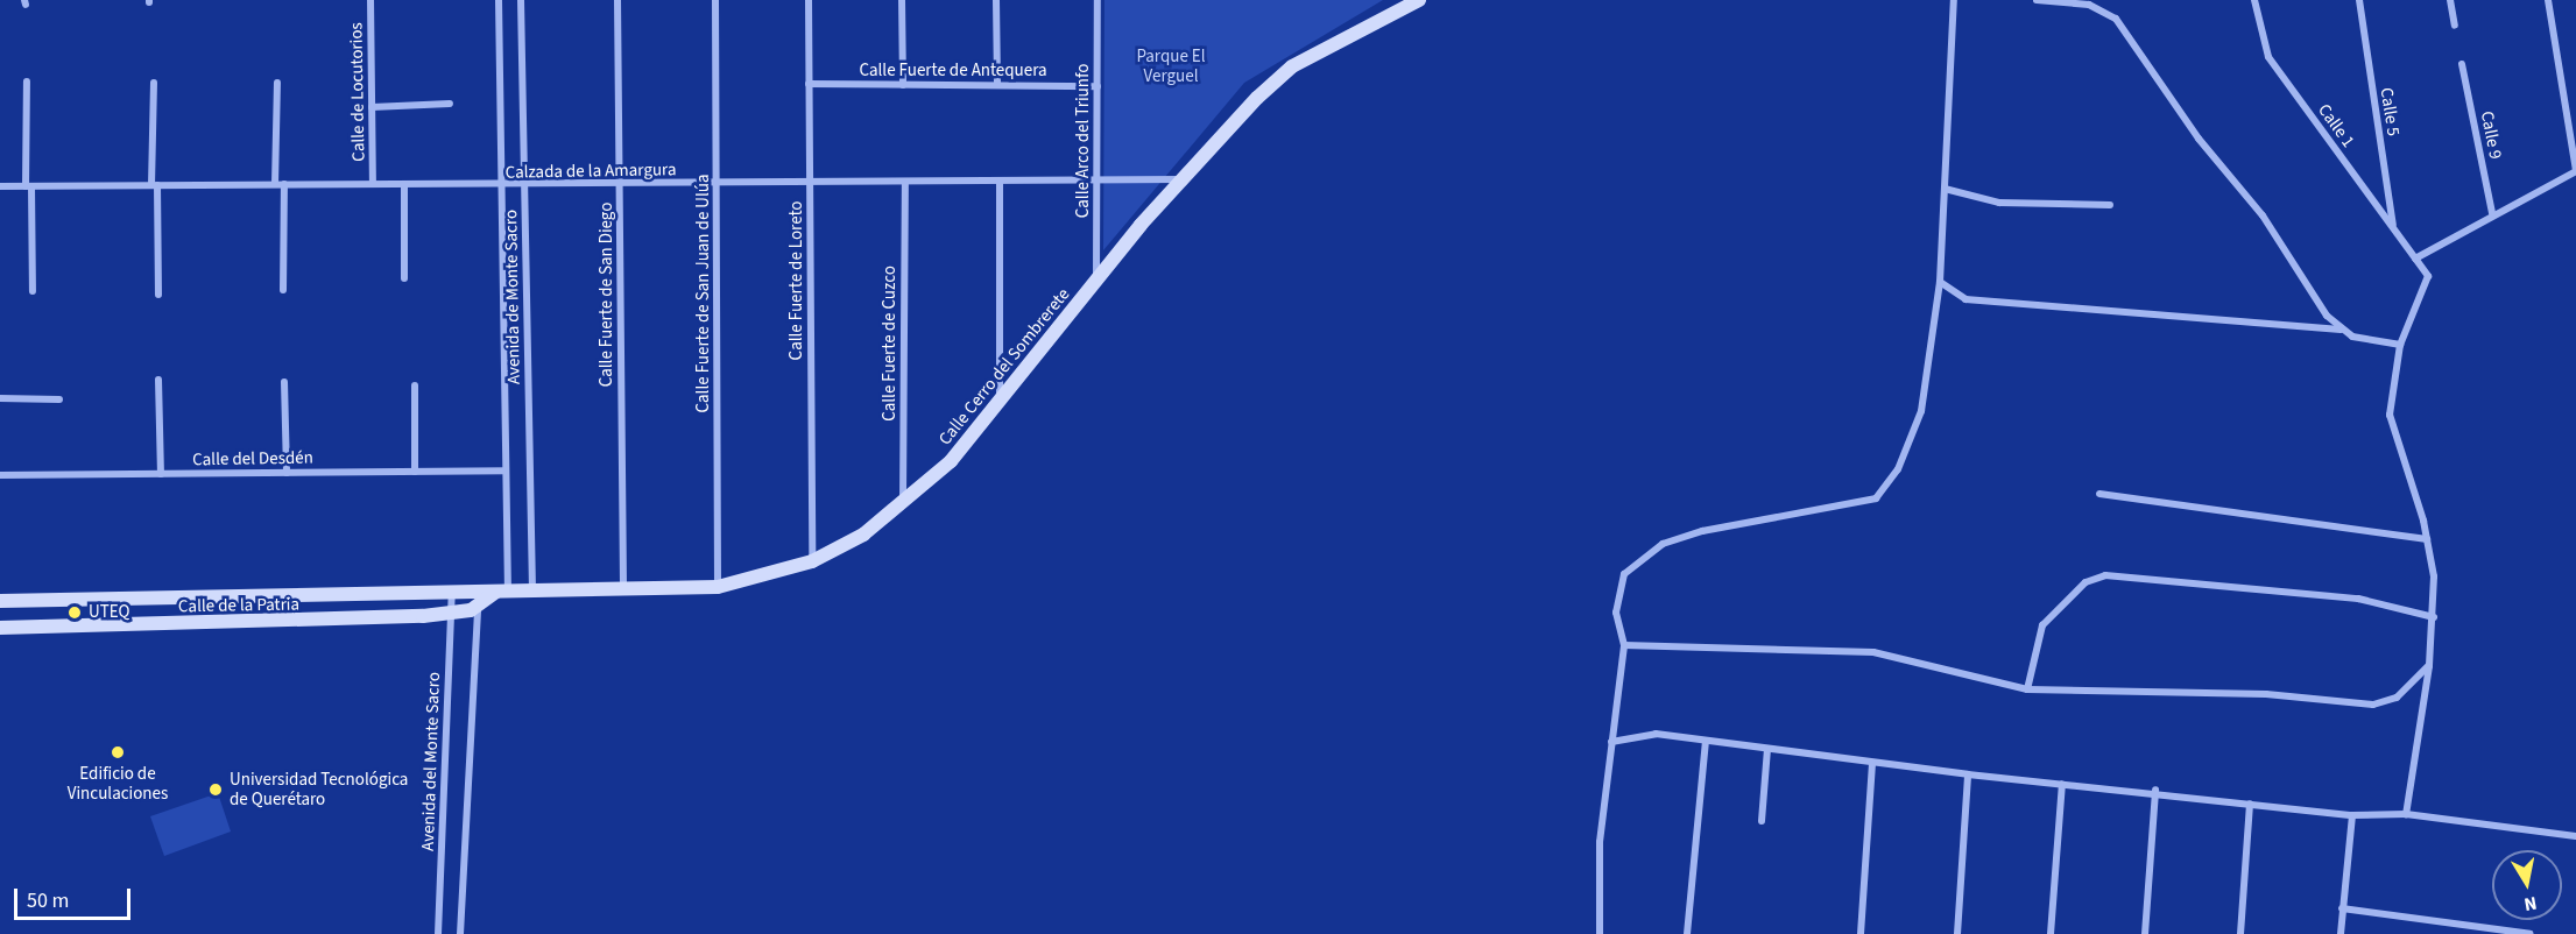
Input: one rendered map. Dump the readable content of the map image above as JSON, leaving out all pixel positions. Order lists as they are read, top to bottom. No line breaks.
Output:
{"streets":{"street":["Calle Fuerte de Antequera","Calle de Locutorios","Calle 5","Calle 1","Calle 9","Calle Arco del Triunfo","Calzada de la Amargura","Calle Fuerte de Loreto","Calle Fuerte de San Juan de Ulúa","Calle Fuerte de San Diego","Avenida de Monte Sacro","Calle Fuerte de Cuzco","Calle Cerro del Sombrerete","Calle del Desdén","Calle de la Patria","Avenida del Monte Sacro"]},"crossings":[["Calle Fuerte de Antequera","Calle Arco del Triunfo"],["Calle Fuerte de Antequera","Calle Fuerte de Loreto"],["Calle de Locutorios","Calzada de la Amargura"],["Calle 5","Calle 1"],["Calle Arco del Triunfo","Calzada de la Amargura"],["Calle Arco del Triunfo","Calle Cerro del Sombrerete"],["Calzada de la Amargura","Calle Fuerte de Loreto"],["Calzada de la Amargura","Calle Fuerte de San Juan de Ulúa"],["Calzada de la Amargura","Calle Fuerte de San Diego"],["Calzada de la Amargura","Avenida de Monte Sacro"],["Calzada de la Amargura","Calle Fuerte de Cuzco"],["Calzada de la Amargura","Calle Cerro del Sombrerete"],["Calle Fuerte de Loreto","Calle Cerro del Sombrerete"],["Calle Fuerte de San Juan de Ulúa","Calle Cerro del Sombrerete"],["Calle Fuerte de San Diego","Calle Cerro del Sombrerete"],["Avenida de Monte Sacro","Calle Cerro del Sombrerete"],["Avenida de Monte Sacro","Calle del Desdén"],["Calle Fuerte de Cuzco","Calle Cerro del Sombrerete"],["Calle Cerro del Sombrerete","Calle de la Patria"],["Calle Cerro del Sombrerete","Avenida del Monte Sacro"],["Calle de la Patria","Avenida del Monte Sacro"]],"parks":["Parque El Verguel"],"places":["UTEQ","Edificio de Vinculaciones","Universidad Tecnológica de Querétaro"],"scale_bar":"50 m","north":"bottom"}
